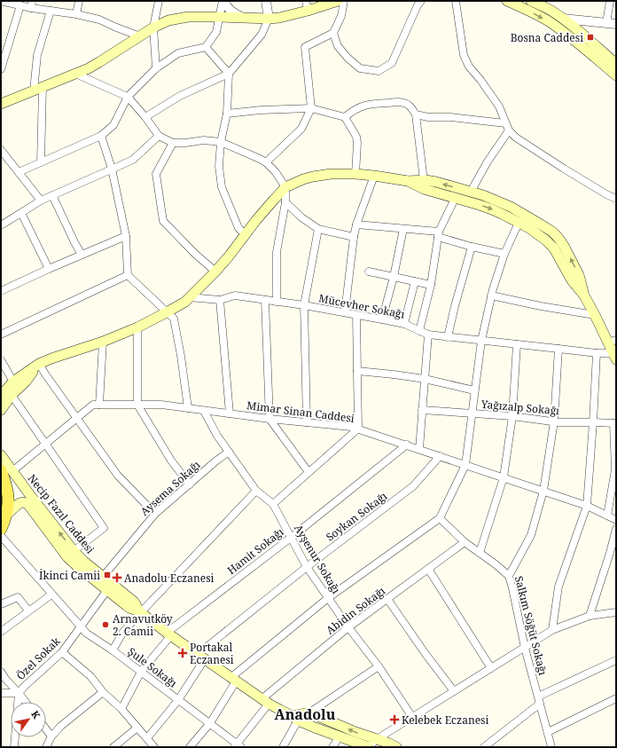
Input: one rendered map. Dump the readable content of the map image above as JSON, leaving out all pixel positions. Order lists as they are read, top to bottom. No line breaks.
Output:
{"streets":{"main road":["Necip Fazıl Caddesi"],"street":["Mücevher Sokağı","Yağızalp Sokağı","Mimar Sinan Caddesi","Aysema Sokağı","Soykan Sokağı","Hamit Sokağı","Ayşenur Sokağı","Abidin Sokağı","Salkım Söğüt Sokağı","Özel Sokak","Şule Sokağı"]},"crossings":[["Mimar Sinan Caddesi","Necip Fazıl Caddesi"],["Mimar Sinan Caddesi","Soykan Sokağı"],["Mimar Sinan Caddesi","Hamit Sokağı"],["Aysema Sokağı","Necip Fazıl Caddesi"],["Necip Fazıl Caddesi","Soykan Sokağı"],["Necip Fazıl Caddesi","Hamit Sokağı"],["Necip Fazıl Caddesi","Abidin Sokağı"],["Necip Fazıl Caddesi","Özel Sokak"],["Soykan Sokağı","Ayşenur Sokağı"],["Soykan Sokağı","Şule Sokağı"],["Hamit Sokağı","Ayşenur Sokağı"],["Hamit Sokağı","Şule Sokağı"],["Ayşenur Sokağı","Abidin Sokağı"],["Abidin Sokağı","Salkım Söğüt Sokağı"],["Abidin Sokağı","Şule Sokağı"],["Özel Sokak","Şule Sokağı"]],"districts":["Anadolu"],"places":{"transit":["Bosna Caddesi","İkinci Camii"],"health":["Anadolu Eczanesi","Portakal Eczanesi","Kelebek Eczanesi"],"other":["Arnavutköy 2. Camii"]},"north":"top right"}
